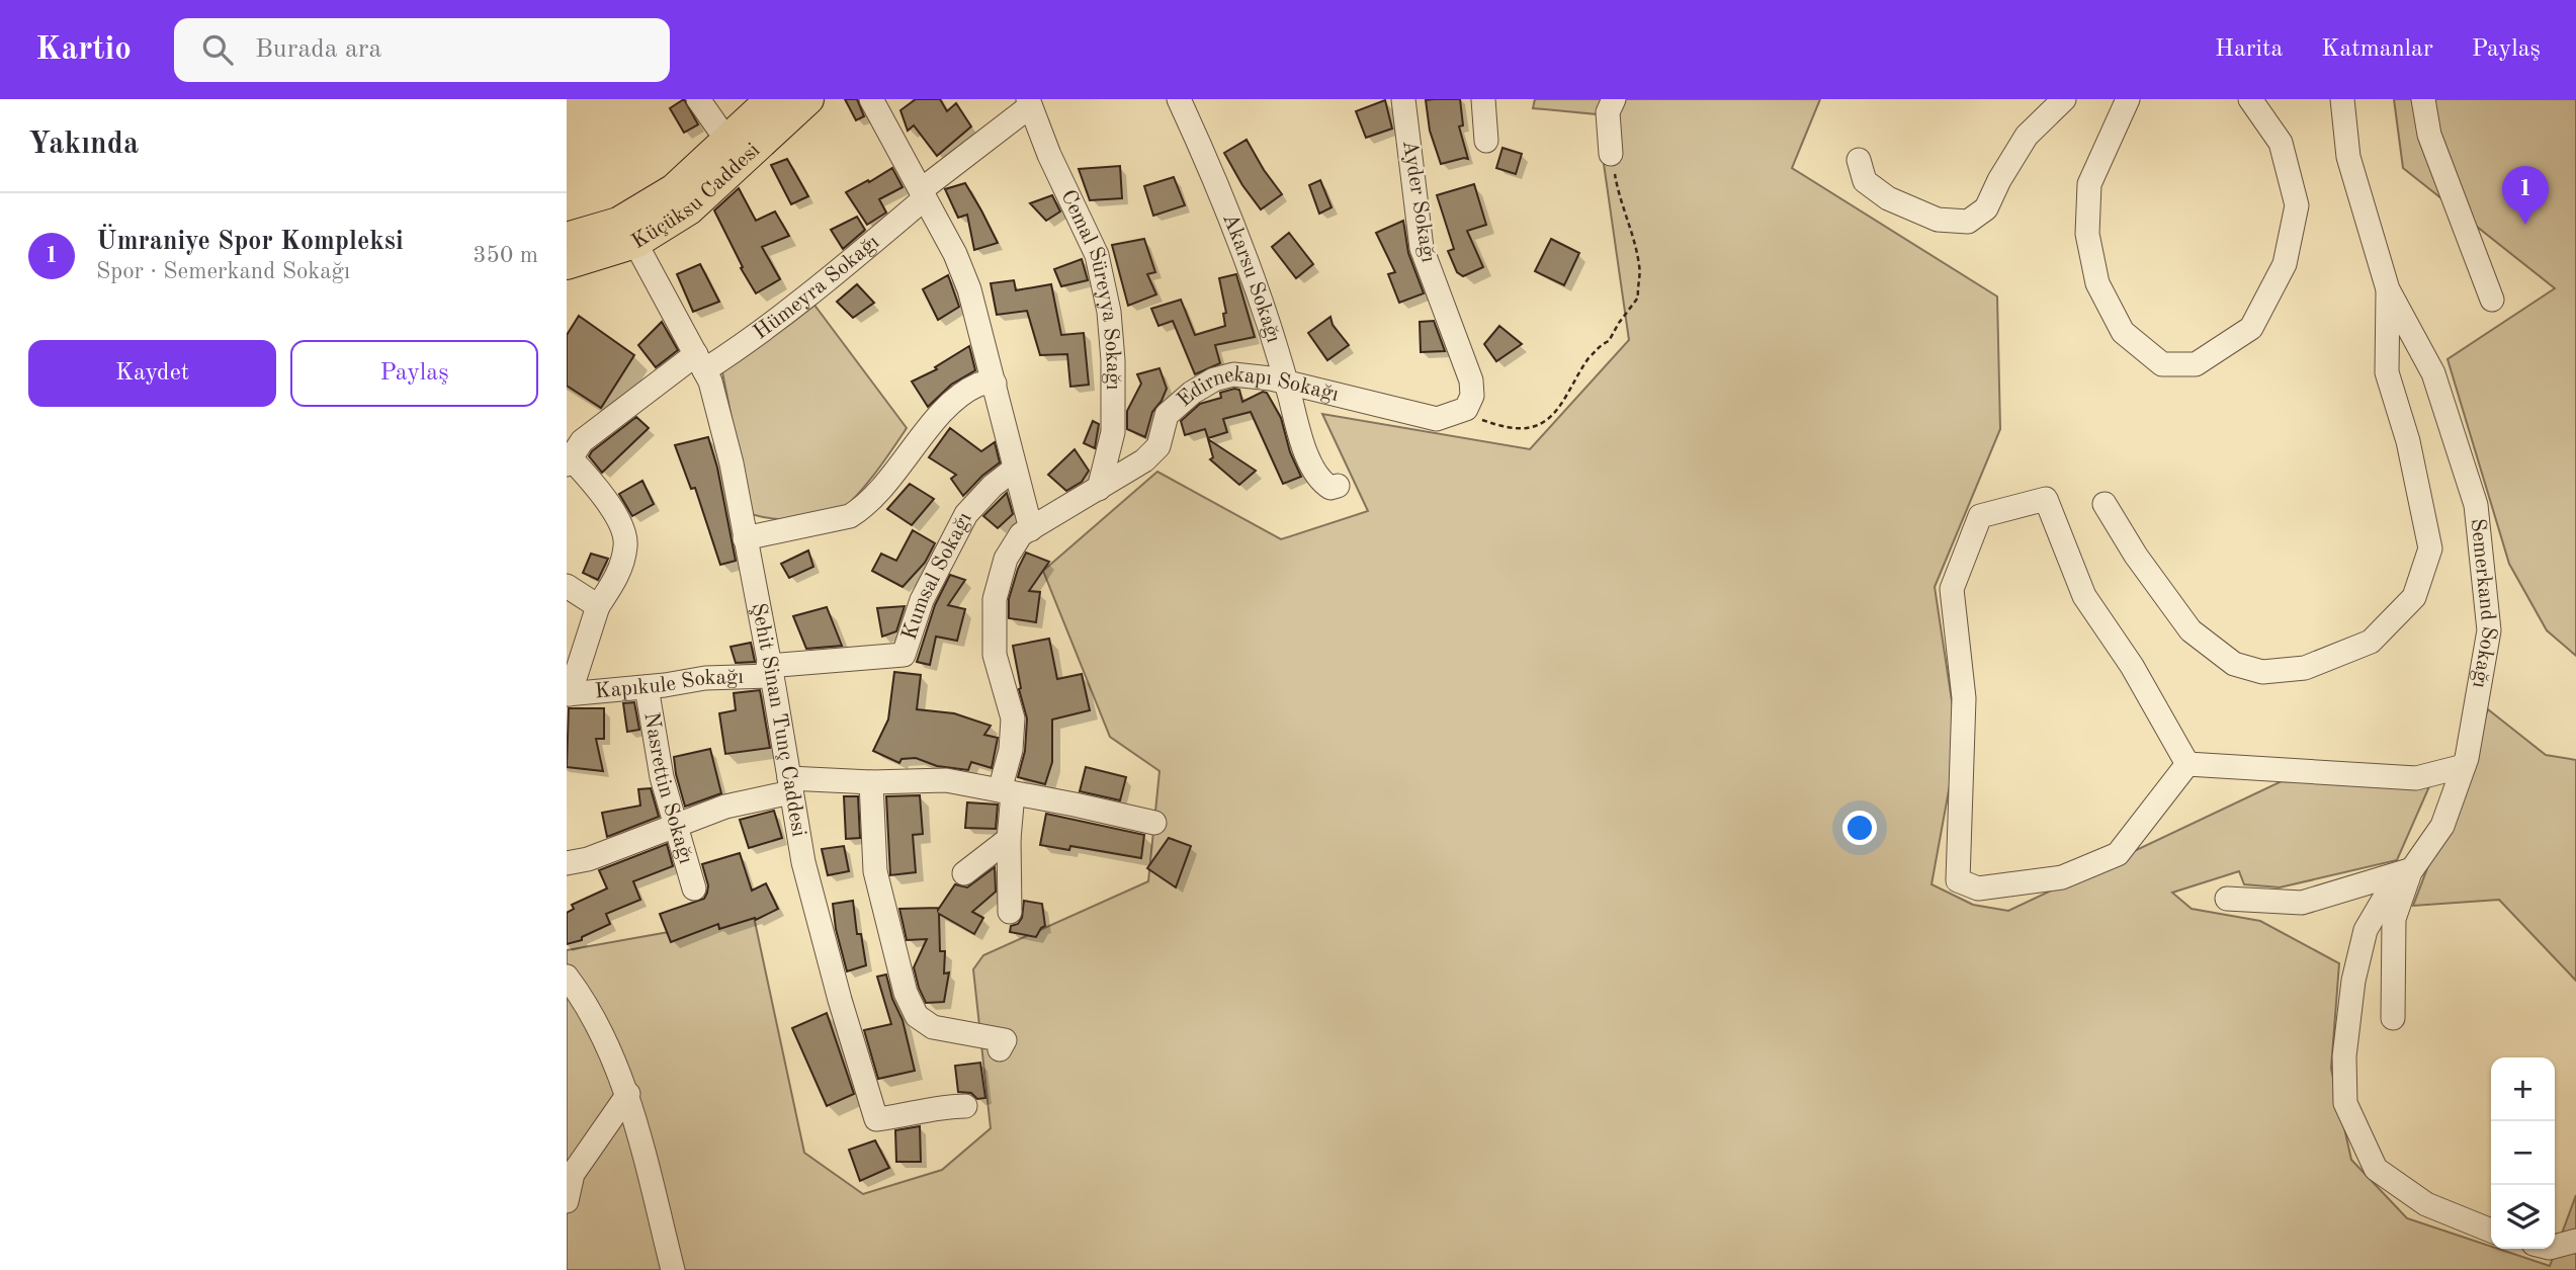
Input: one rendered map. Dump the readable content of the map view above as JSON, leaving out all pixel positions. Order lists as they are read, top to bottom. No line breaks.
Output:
{"streets":{"main road":["Küçüksu Caddesi"],"street":["Ayder Sokağı","Akarsu Sokağı","Hümeyra Sokağı","Cemal Süreyya Sokağı","Edirnekapı Sokağı","Kumsal Sokağı","Semerkand Sokağı","Kapıkule Sokağı","Şehit Sinan Tunç Caddesi","Nasrettin Sokağı"]},"crossings":[["Küçüksu Caddesi","Şehit Sinan Tunç Caddesi"],["Ayder Sokağı","Edirnekapı Sokağı"],["Akarsu Sokağı","Edirnekapı Sokağı"],["Hümeyra Sokağı","Cemal Süreyya Sokağı"],["Hümeyra Sokağı","Şehit Sinan Tunç Caddesi"],["Cemal Süreyya Sokağı","Edirnekapı Sokağı"],["Kumsal Sokağı","Kapıkule Sokağı"],["Kumsal Sokağı","Şehit Sinan Tunç Caddesi"],["Kapıkule Sokağı","Şehit Sinan Tunç Caddesi"],["Kapıkule Sokağı","Nasrettin Sokağı"]],"page":{"header":"Kartio","search":"Burada ara","nav":["Harita","Katmanlar","Paylaş"],"heading":"Yakında","pins":"1","list":[{"mark":"1","name":"Ümraniye Spor Kompleksi","note":"Spor · Semerkand Sokağı","value":"350 m"}],"buttons":["Kaydet","Paylaş"],"map_buttons":["+","−"]}}
